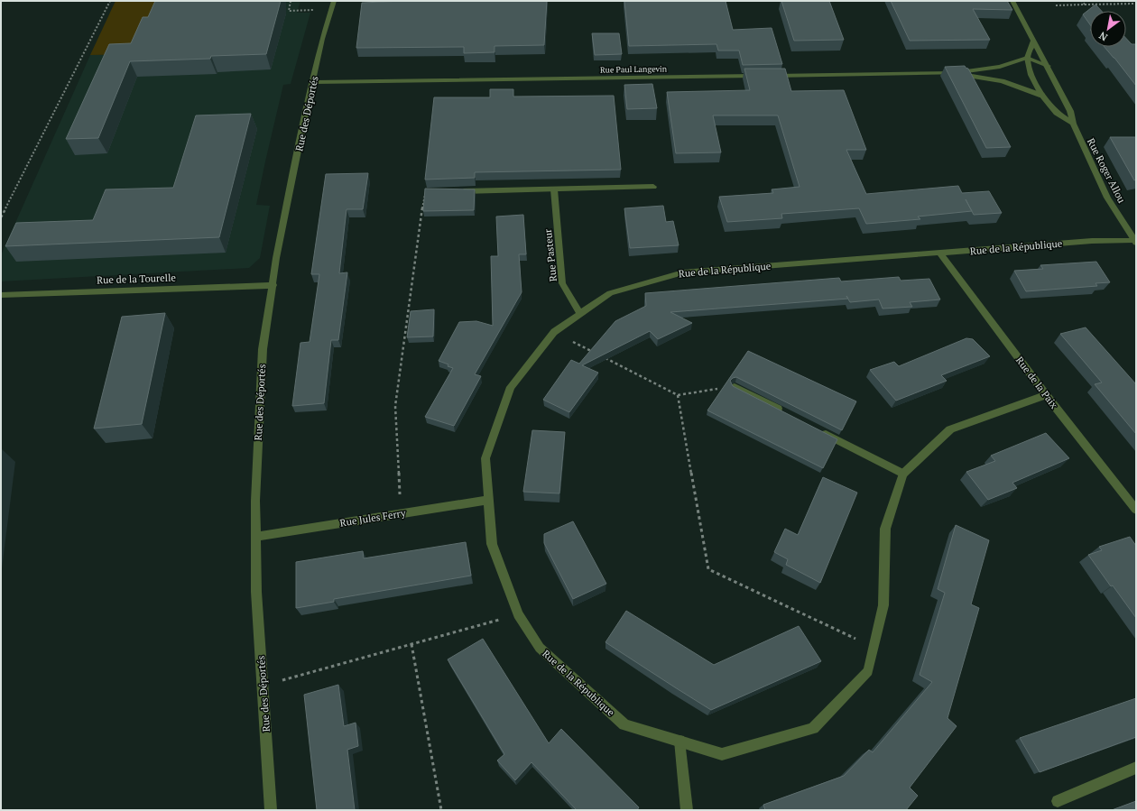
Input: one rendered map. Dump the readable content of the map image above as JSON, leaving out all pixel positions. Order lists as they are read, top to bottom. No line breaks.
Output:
{"streets":{"street":["Rue Paul Langevin","Rue des Déportés","Rue Roger Allou","Rue de la République","Rue Pasteur","Rue de la Tourelle","Rue de la Paix","Rue Jules Ferry"]},"crossings":[["Rue Paul Langevin","Rue des Déportés"],["Rue des Déportés","Rue de la Tourelle"],["Rue des Déportés","Rue Jules Ferry"],["Rue Roger Allou","Rue de la République"],["Rue de la République","Rue Pasteur"],["Rue de la République","Rue de la Paix"],["Rue de la République","Rue Jules Ferry"]],"north":"bottom left"}
